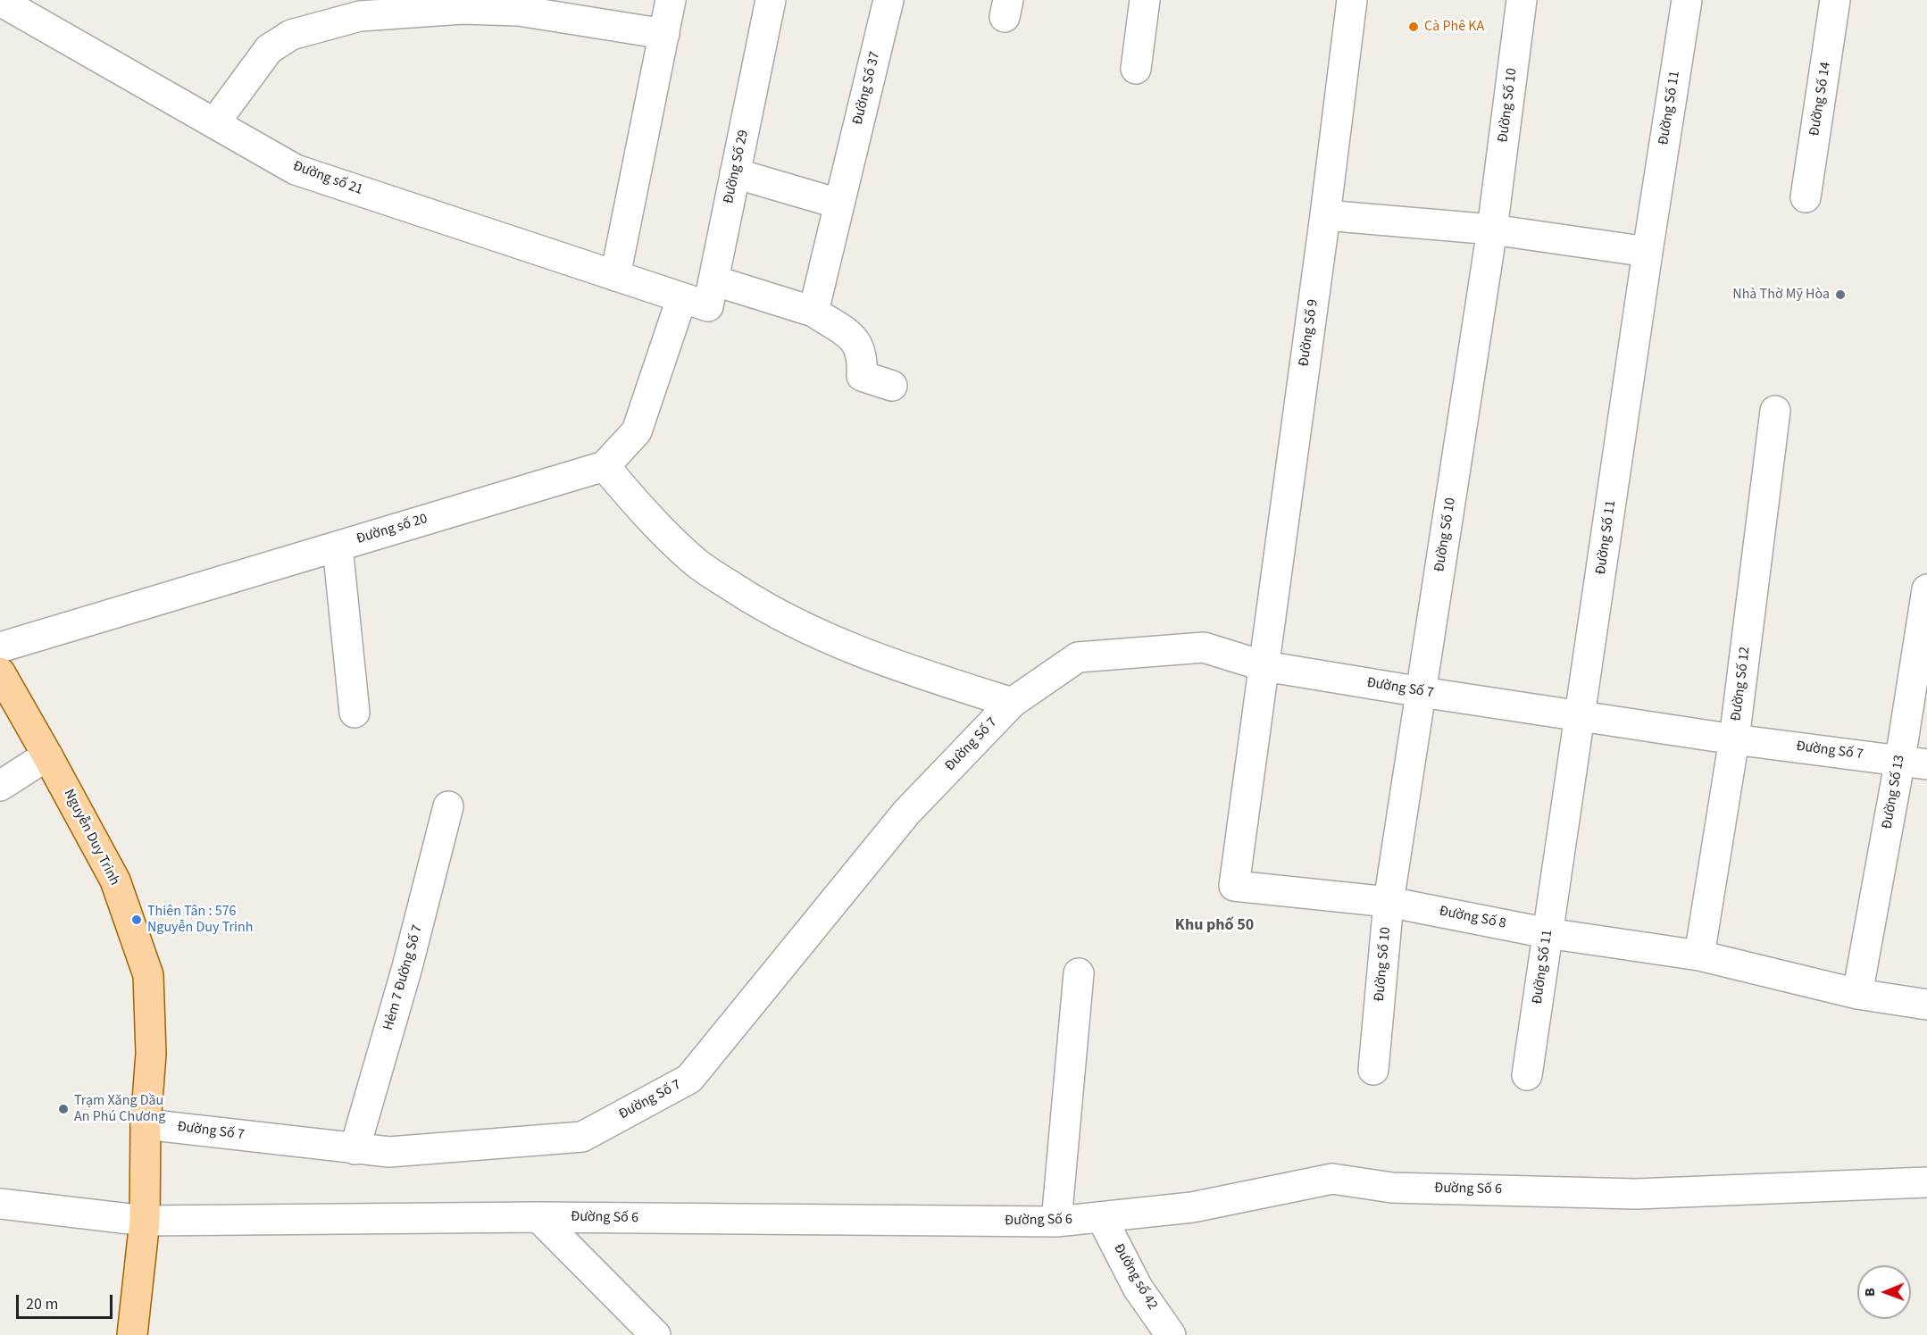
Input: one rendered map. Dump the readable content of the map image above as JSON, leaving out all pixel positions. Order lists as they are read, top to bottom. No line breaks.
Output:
{"streets":{"main road":["Nguyễn Duy Trinh"],"street":["Đường Số 37","Đường Số 14","Đường Số 10","Đường Số 11","Đường Số 29","Đường số 21","Đường Số 9","Đường số 20","Đường Số 12","Đường Số 7","Đường Số 13","Đường Số 8","Hẻm 7 Đường Số 7","Đường Số 6","Đường số 42"]},"crossings":[["Đường Số 10","Đường Số 7"],["Đường Số 10","Đường Số 8"],["Đường Số 11","Đường Số 7"],["Đường Số 11","Đường Số 8"],["Đường Số 29","Đường số 21"],["Đường Số 9","Đường Số 7"],["Đường Số 9","Đường Số 8"],["Đường Số 12","Đường Số 7"],["Đường Số 12","Đường Số 8"],["Đường Số 7","Đường Số 13"],["Đường Số 7","Nguyễn Duy Trinh"],["Đường Số 7","Đường Số 8"],["Đường Số 7","Hẻm 7 Đường Số 7"],["Đường Số 13","Đường Số 8"],["Nguyễn Duy Trinh","Đường Số 6"],["Đường Số 6","Đường số 42"]],"districts":["Khu phố 50"],"places":["Cà Phê KA","Nhà Thờ Mỹ Hòa","Thiên Tân : 576 Nguyễn Duy Trinh","Trạm Xăng Dầu An Phú Chương"],"scale_bar":"20 m","north":"left"}
